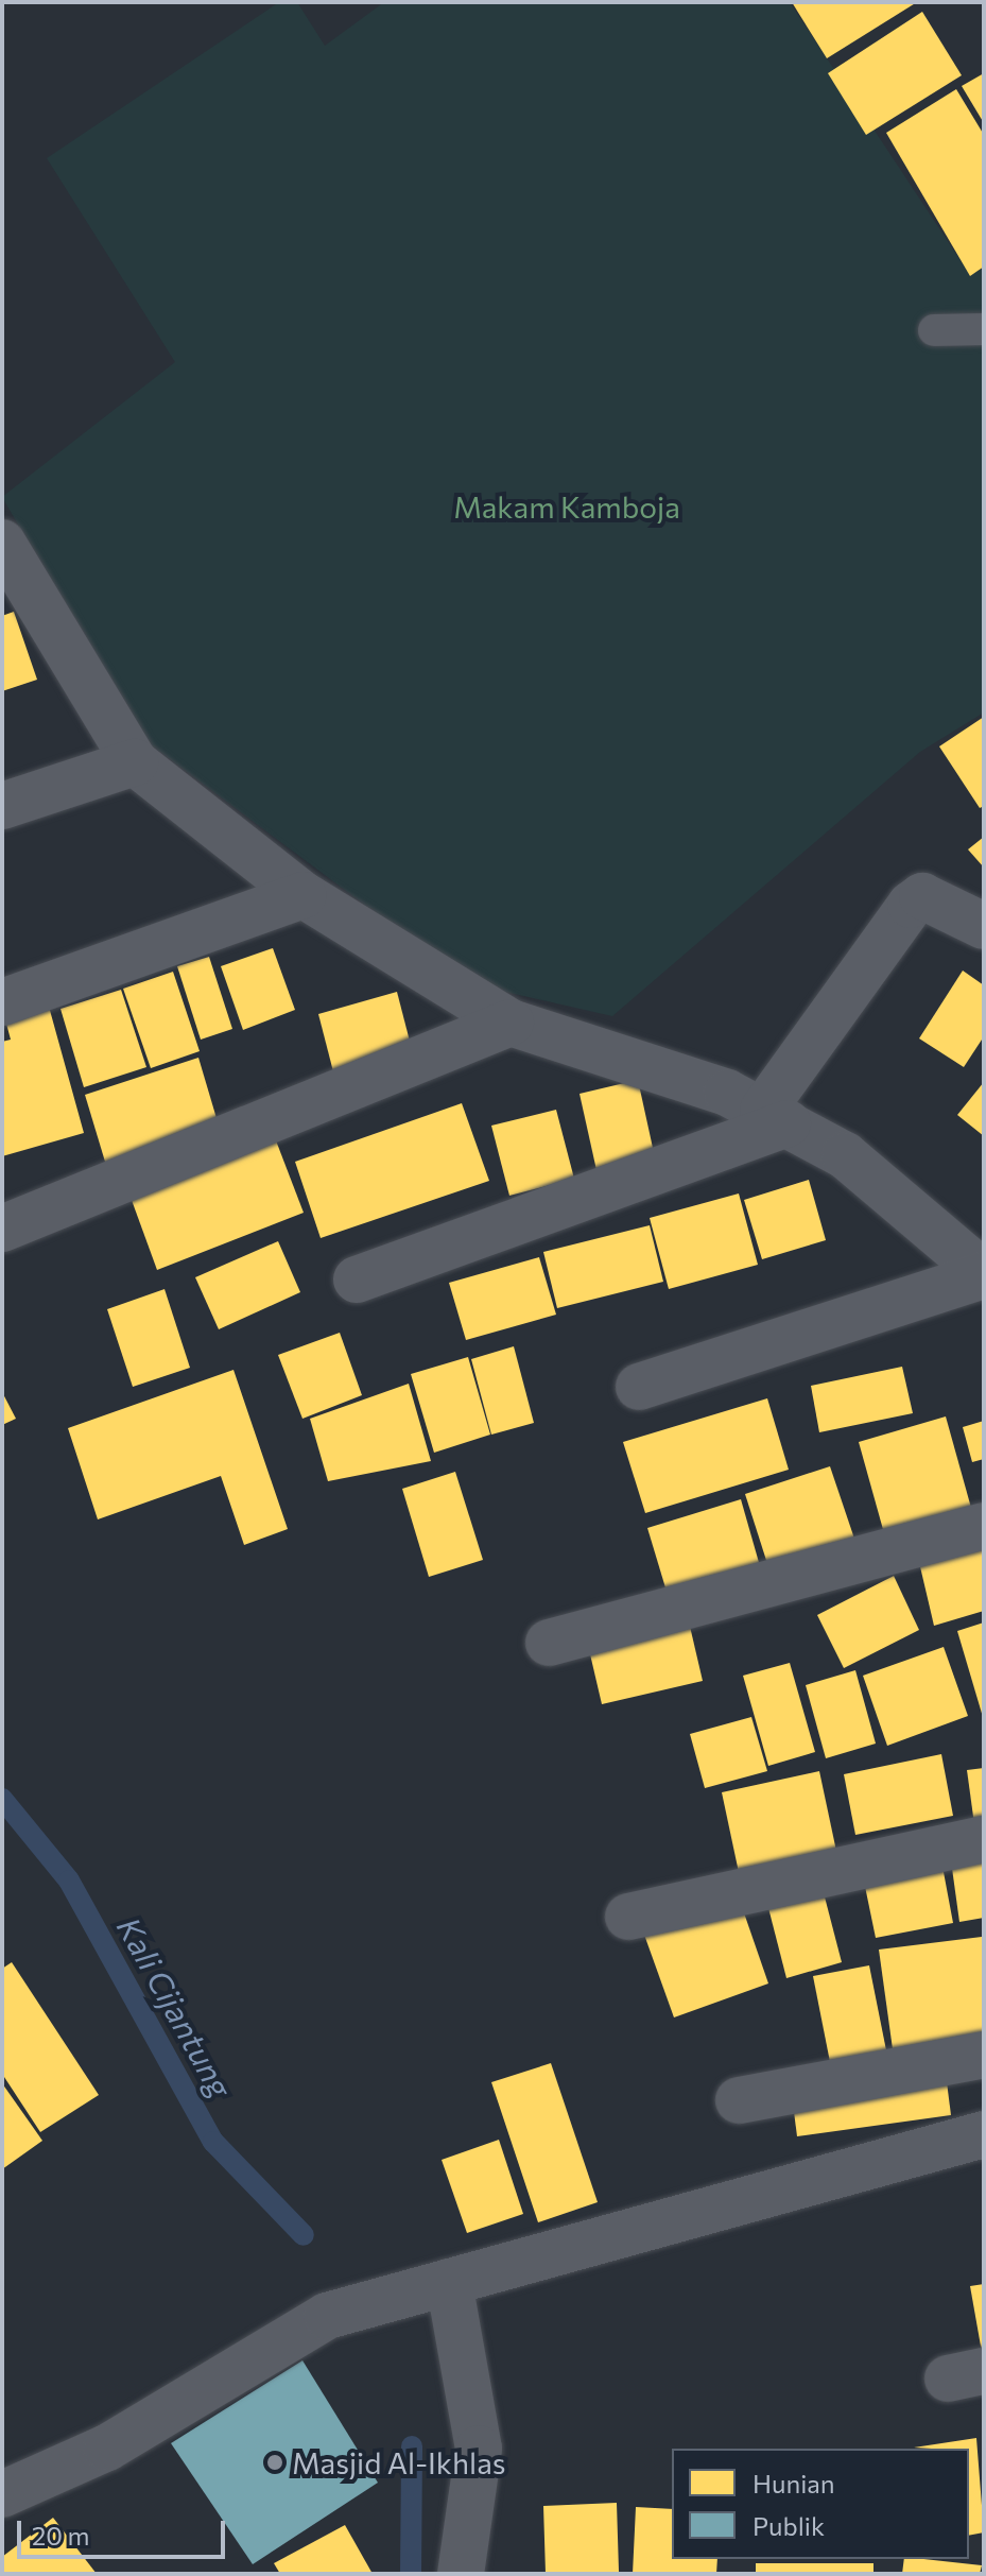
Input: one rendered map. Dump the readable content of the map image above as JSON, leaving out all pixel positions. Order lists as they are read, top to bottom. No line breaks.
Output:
{"water":["Kali Cijantung"],"parks":["Makam Kamboja"],"places":["Masjid Al-Ikhlas"],"legend":["Hunian","Publik"],"scale_bar":"20 m"}
